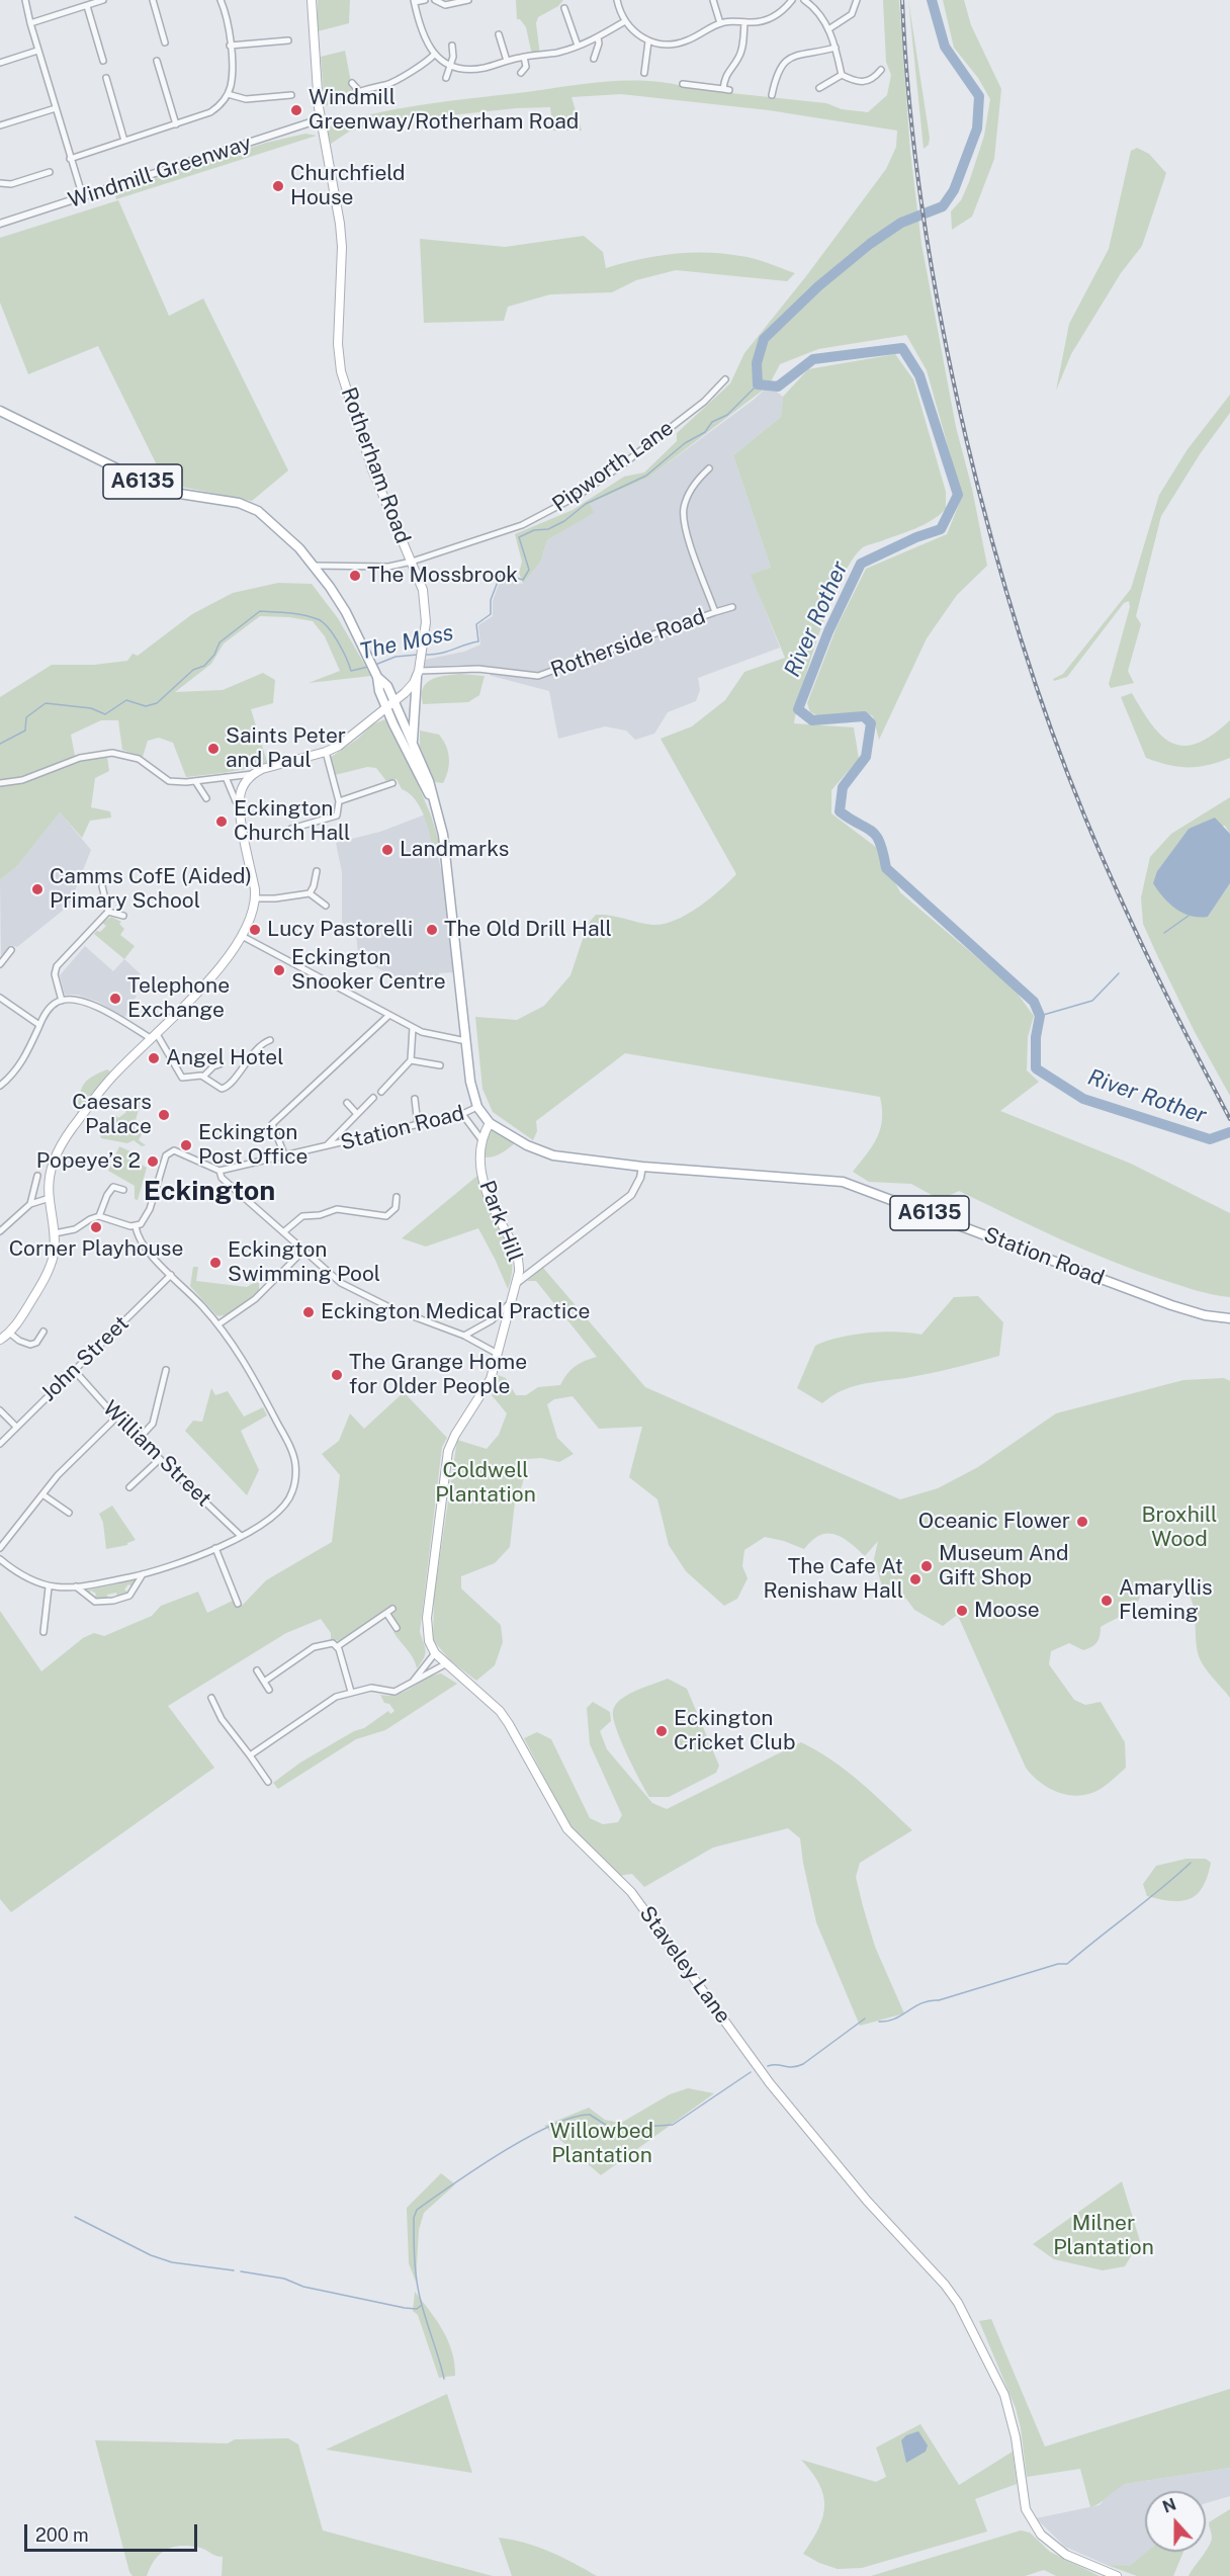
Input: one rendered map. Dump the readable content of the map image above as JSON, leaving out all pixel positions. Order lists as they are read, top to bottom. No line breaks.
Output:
{"streets":{"main road":["Rotherham Road","A6135","Station Road","Park Hill","Staveley Lane"],"street":["Windmill Greenway","Pipworth Lane","Rotherside Road","John Street","William Street"]},"crossings":[["Windmill Greenway","Rotherham Road"],["Rotherham Road","Pipworth Lane"],["Rotherham Road","Rotherside Road"],["Pipworth Lane","A6135"],["A6135","Station Road"],["Park Hill","Staveley Lane"],["John Street","William Street"]],"districts":["Eckington"],"water":["River Rother","The Moss"],"parks":["Coldwell Plantation","Broxhill Wood","Willowbed Plantation","Milner Plantation"],"places":["Windmill Greenway/Rotherham Road","Churchfield House","The Mossbrook","Saints Peter and Paul","Eckington Church Hall","Landmarks","Camms CofE (Aided) Primary School","Lucy Pastorelli","The Old Drill Hall","Eckington Snooker Centre","Telephone Exchange","Angel Hotel","Caesars Palace","Eckington Post Office","Popeye’s 2","Corner Playhouse","Eckington Swimming Pool","Eckington Medical Practice","The Grange Home for Older People","Oceanic Flower","Museum And Gift Shop","The Cafe At Renishaw Hall","Amaryllis Fleming","Moose","Eckington Cricket Club"],"scale_bar":"200 m","north":"top"}
